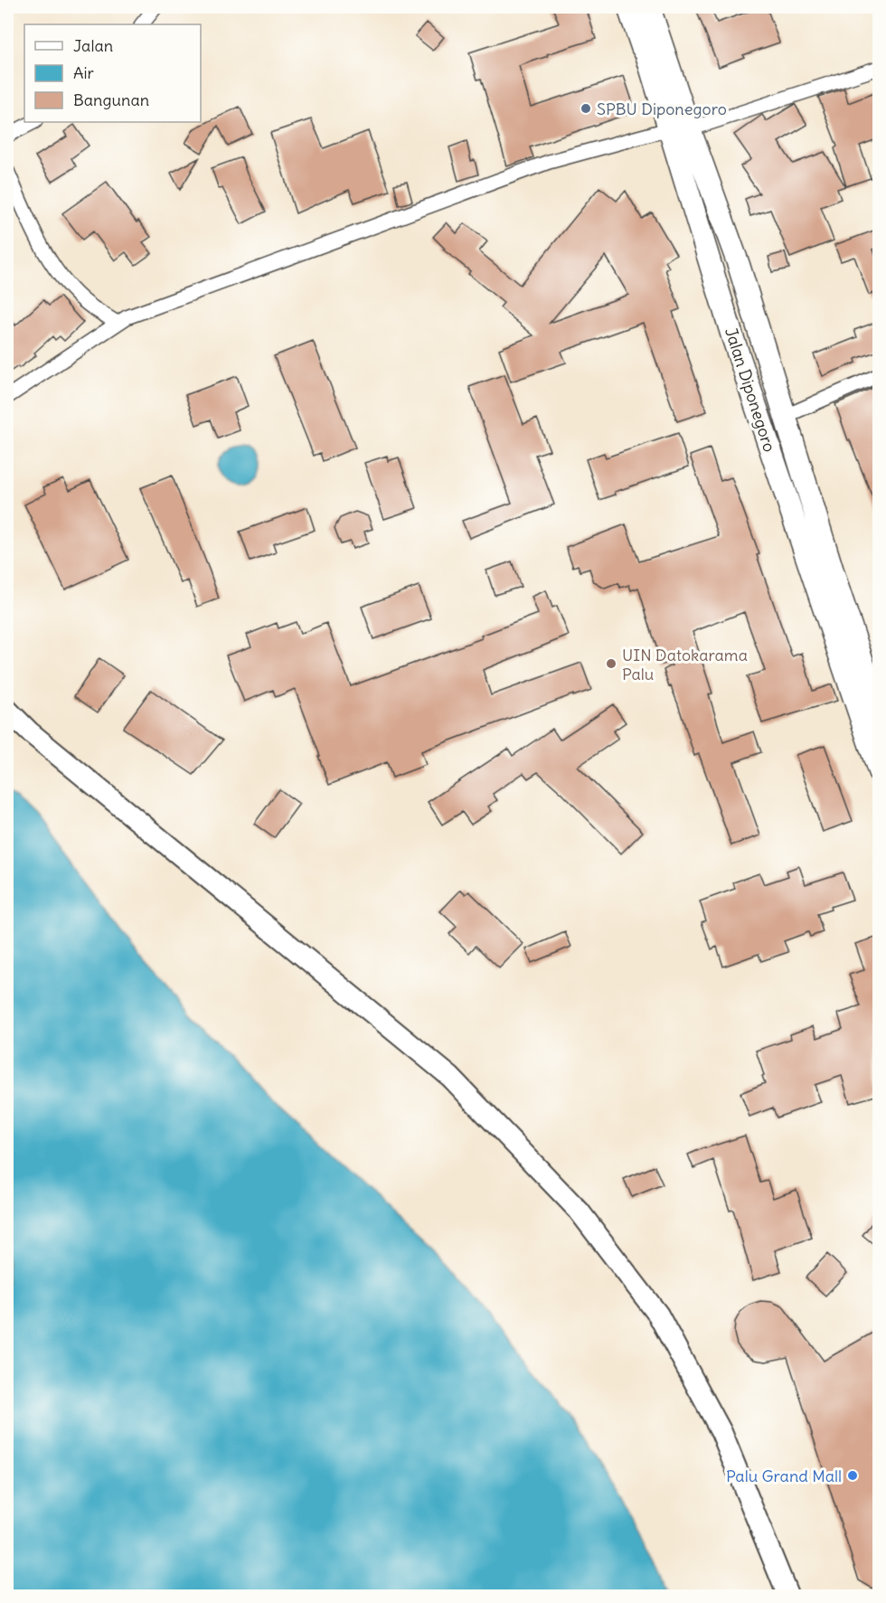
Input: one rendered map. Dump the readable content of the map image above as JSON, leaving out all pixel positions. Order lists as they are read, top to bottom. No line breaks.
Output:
{"streets":{"highway":["Jalan Diponegoro"]},"places":["SPBU Diponegoro","UIN Datokarama Palu","Palu Grand Mall"],"legend":["Jalan","Air","Bangunan"]}
